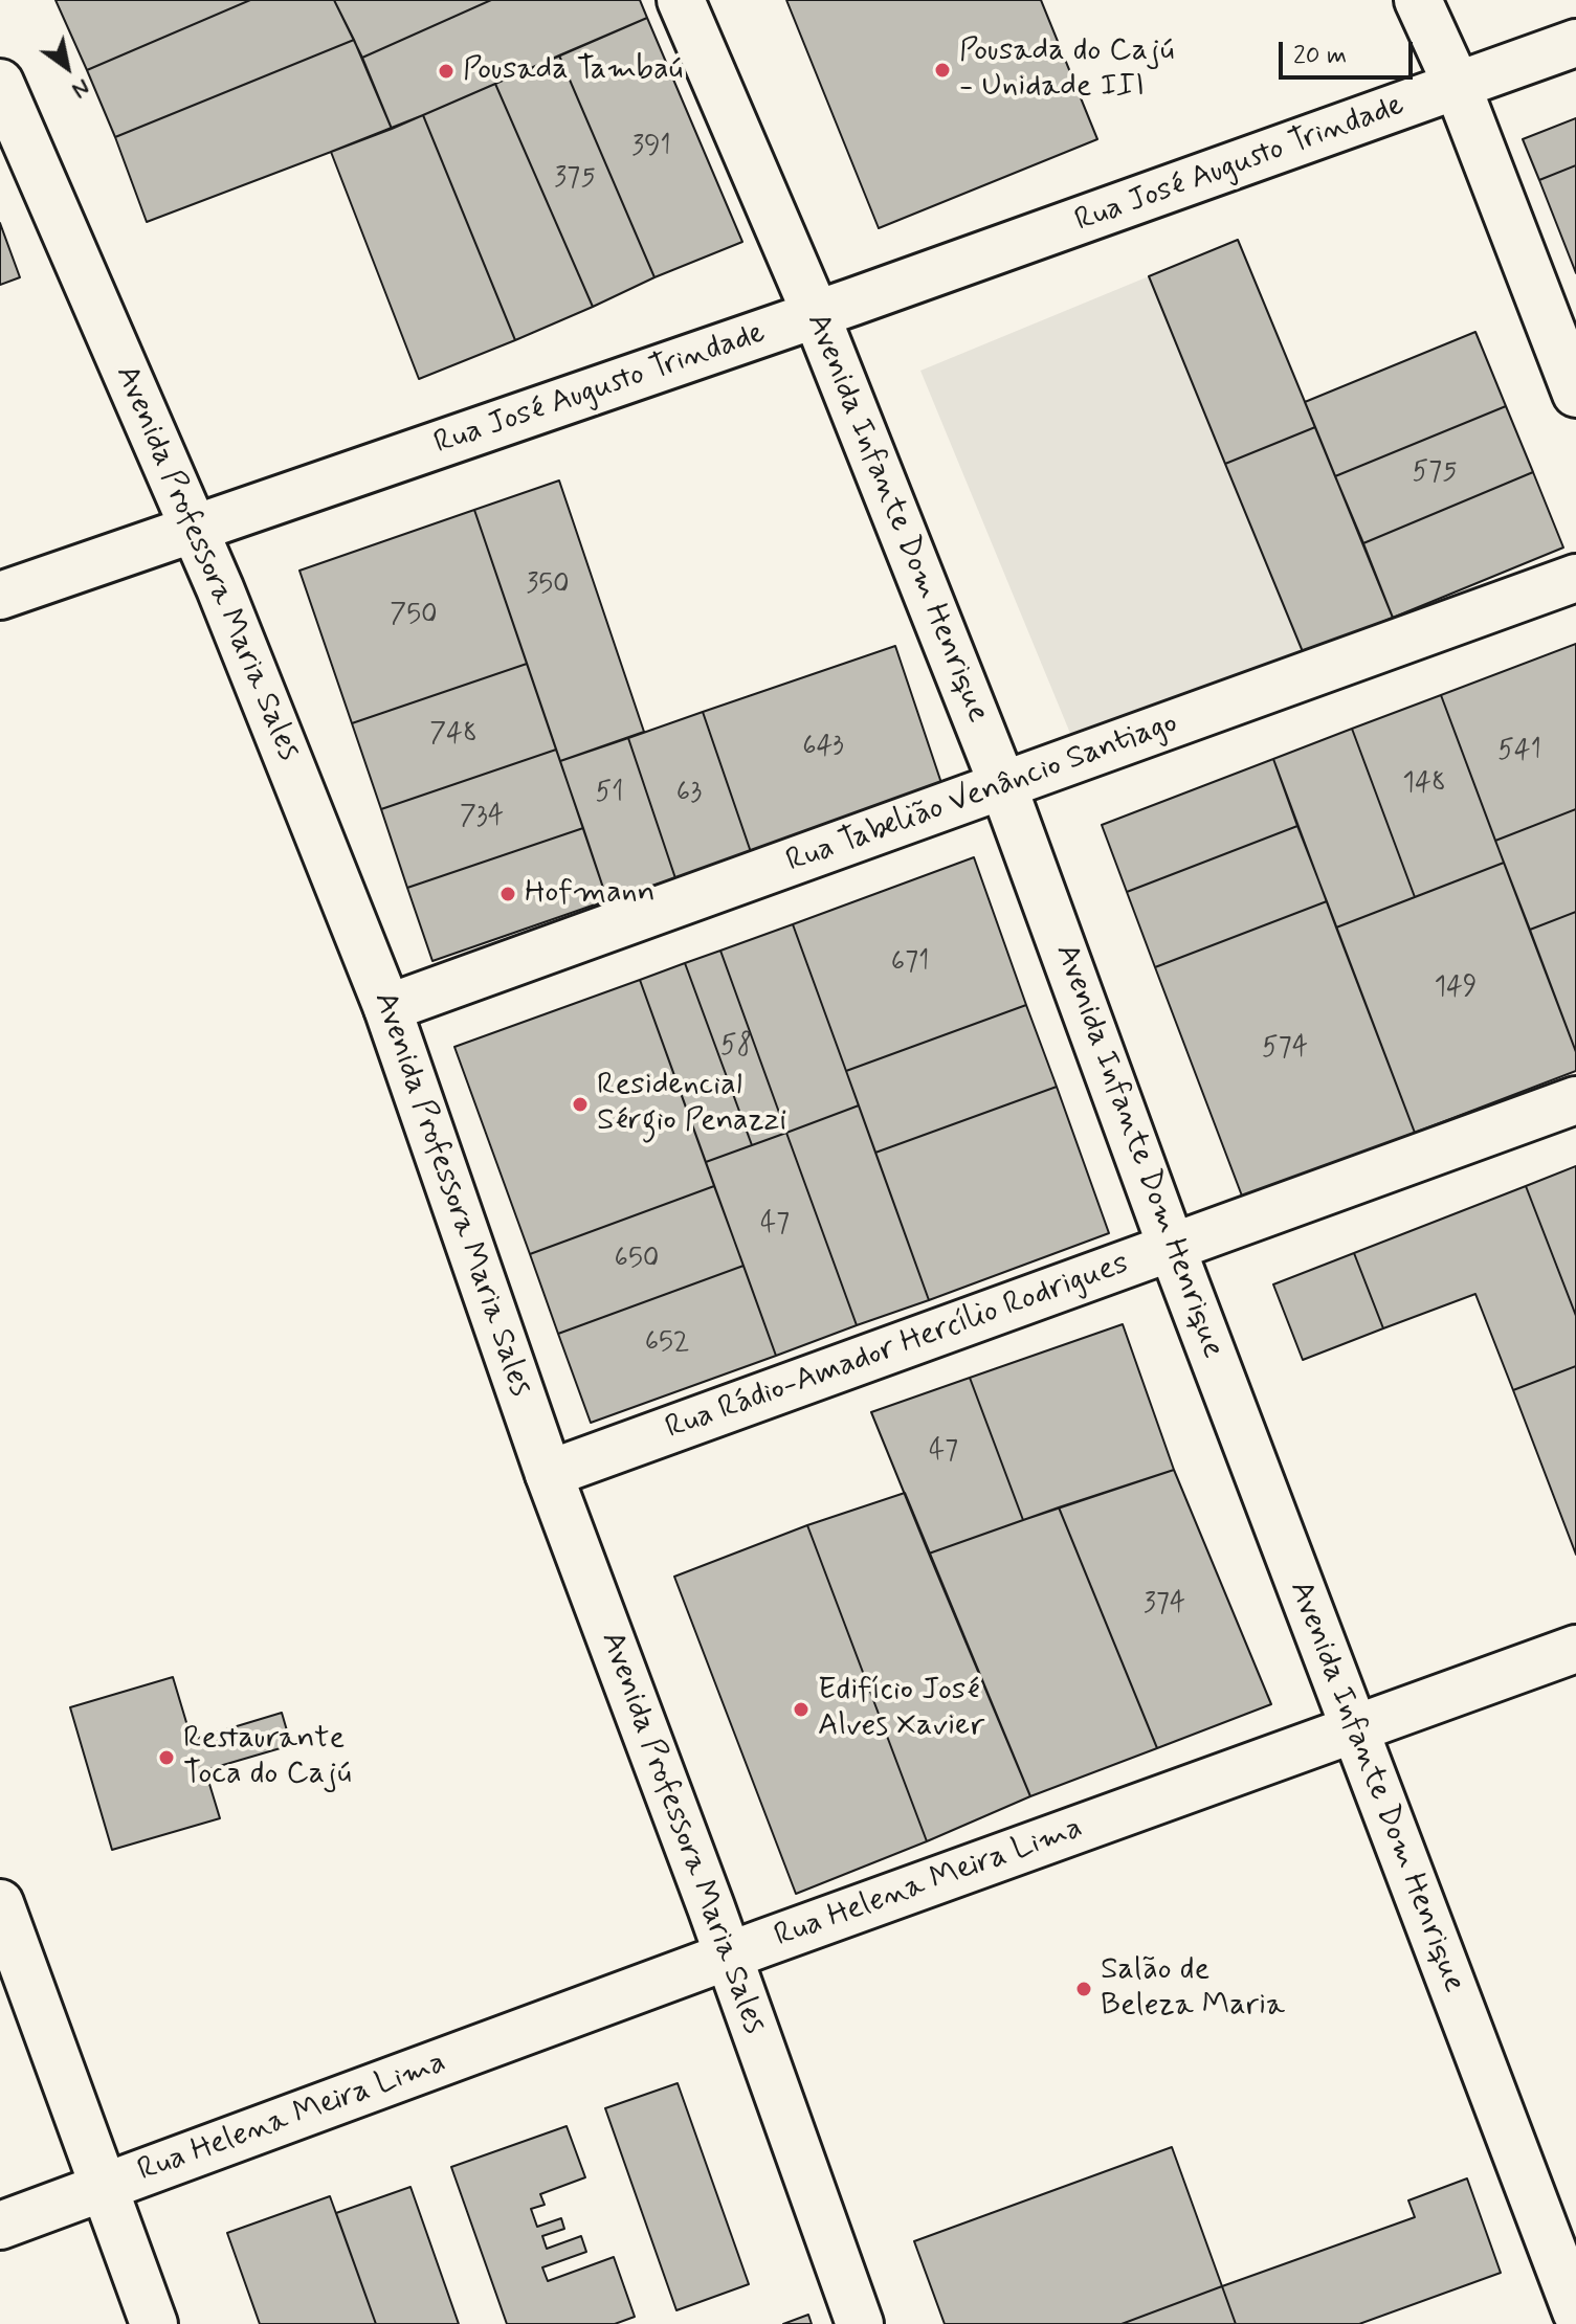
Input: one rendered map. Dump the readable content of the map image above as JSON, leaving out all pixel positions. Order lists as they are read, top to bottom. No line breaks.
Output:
{"streets":{"main road":["Rua José Augusto Trindade","Avenida Infante Dom Henrique","Avenida Professora Maria Sales","Rua Tabelião Venâncio Santiago","Rua Rádio-Amador Hercílio Rodrigues","Rua Helena Meira Lima"]},"crossings":[["Rua José Augusto Trindade","Avenida Infante Dom Henrique"],["Rua José Augusto Trindade","Avenida Professora Maria Sales"],["Avenida Infante Dom Henrique","Rua Tabelião Venâncio Santiago"],["Avenida Infante Dom Henrique","Rua Rádio-Amador Hercílio Rodrigues"],["Avenida Infante Dom Henrique","Rua Helena Meira Lima"],["Avenida Professora Maria Sales","Rua Tabelião Venâncio Santiago"],["Avenida Professora Maria Sales","Rua Rádio-Amador Hercílio Rodrigues"],["Avenida Professora Maria Sales","Rua Helena Meira Lima"]],"places":["Pousada do Cajú - Unidade III","Pousada Tambaú","Hofmann","Residencial Sérgio Penazzi","Edifício José Alves Xavier","Restaurante Toca do Cajú","Salão de Beleza Maria"],"house_numbers":["391","375","575","350","750","748","643","541","148","51","63","734","671","149","58","574","47","650","652","47","374"],"scale_bar":"20 m","north":"bottom right"}
